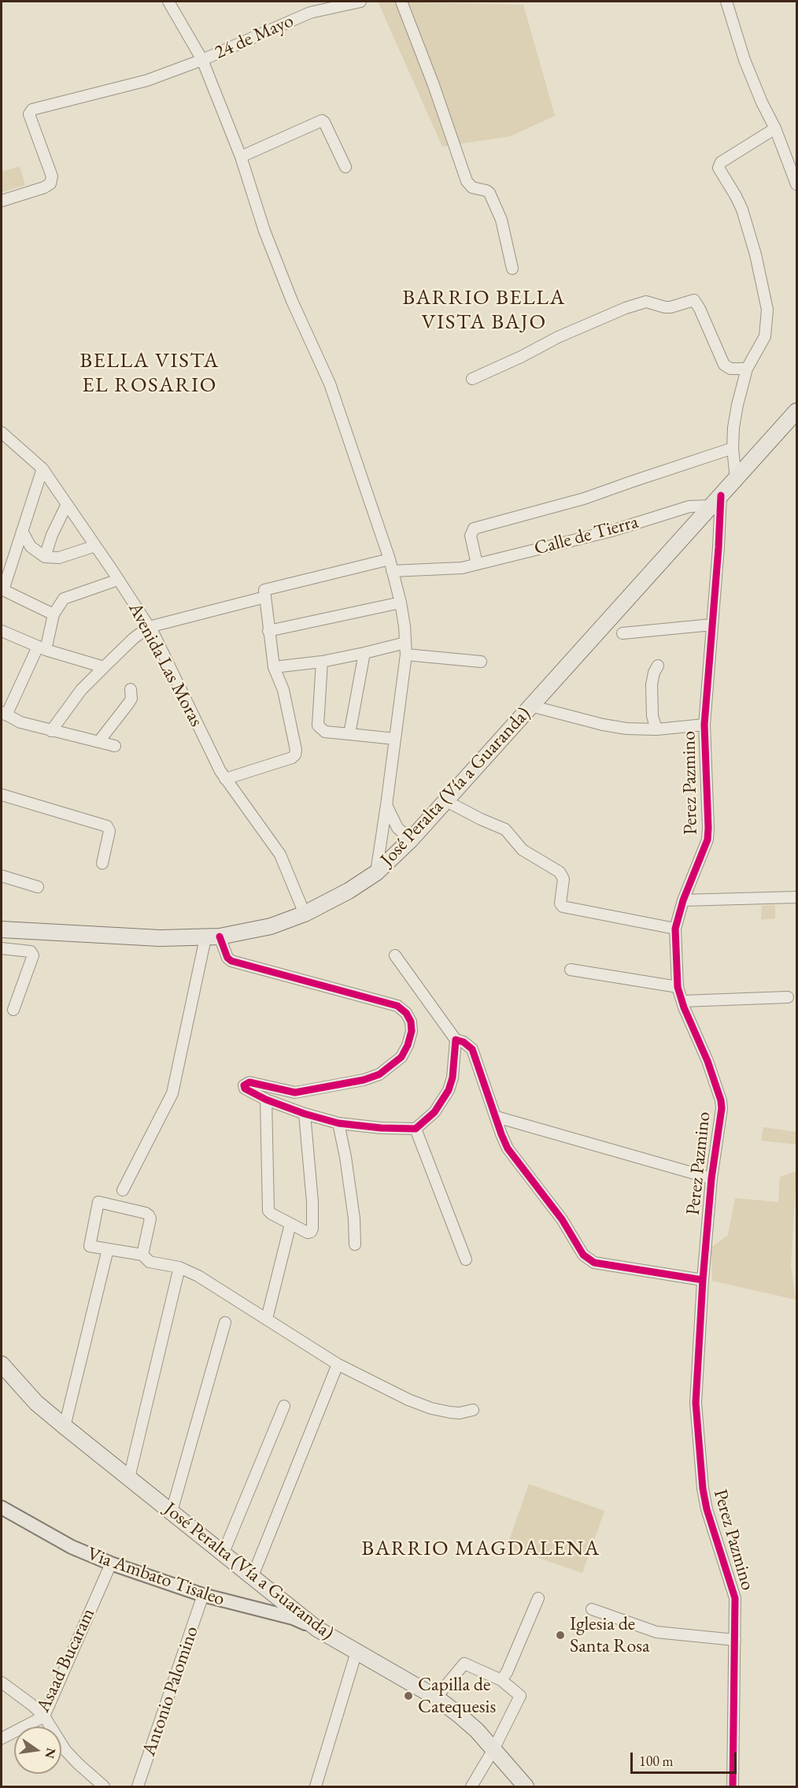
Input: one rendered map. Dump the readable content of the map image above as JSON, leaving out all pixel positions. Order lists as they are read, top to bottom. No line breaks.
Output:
{"streets":{"highway":["José Peralta (Vía a Guaranda)"],"main road":["Via Ambato Tisaleo"],"street":["24 de Mayo","Calle de Tierra","Avenida Las Moras","Perez Pazmino","Asaad Bucaram","Antonio Palomino"]},"crossings":[["Calle de Tierra","Perez Pazmino"],["Calle de Tierra","José Peralta (Vía a Guaranda)"],["Avenida Las Moras","José Peralta (Vía a Guaranda)"],["Perez Pazmino","José Peralta (Vía a Guaranda)"],["José Peralta (Vía a Guaranda)","Via Ambato Tisaleo"],["Via Ambato Tisaleo","Asaad Bucaram"],["Via Ambato Tisaleo","Antonio Palomino"]],"districts":["BARRIO BELLA VISTA BAJO","BELLA VISTA EL ROSARIO","BARRIO MAGDALENA"],"places":["Iglesia de Santa Rosa","Capilla de Catequesis"],"scale_bar":"100 m","north":"right"}
